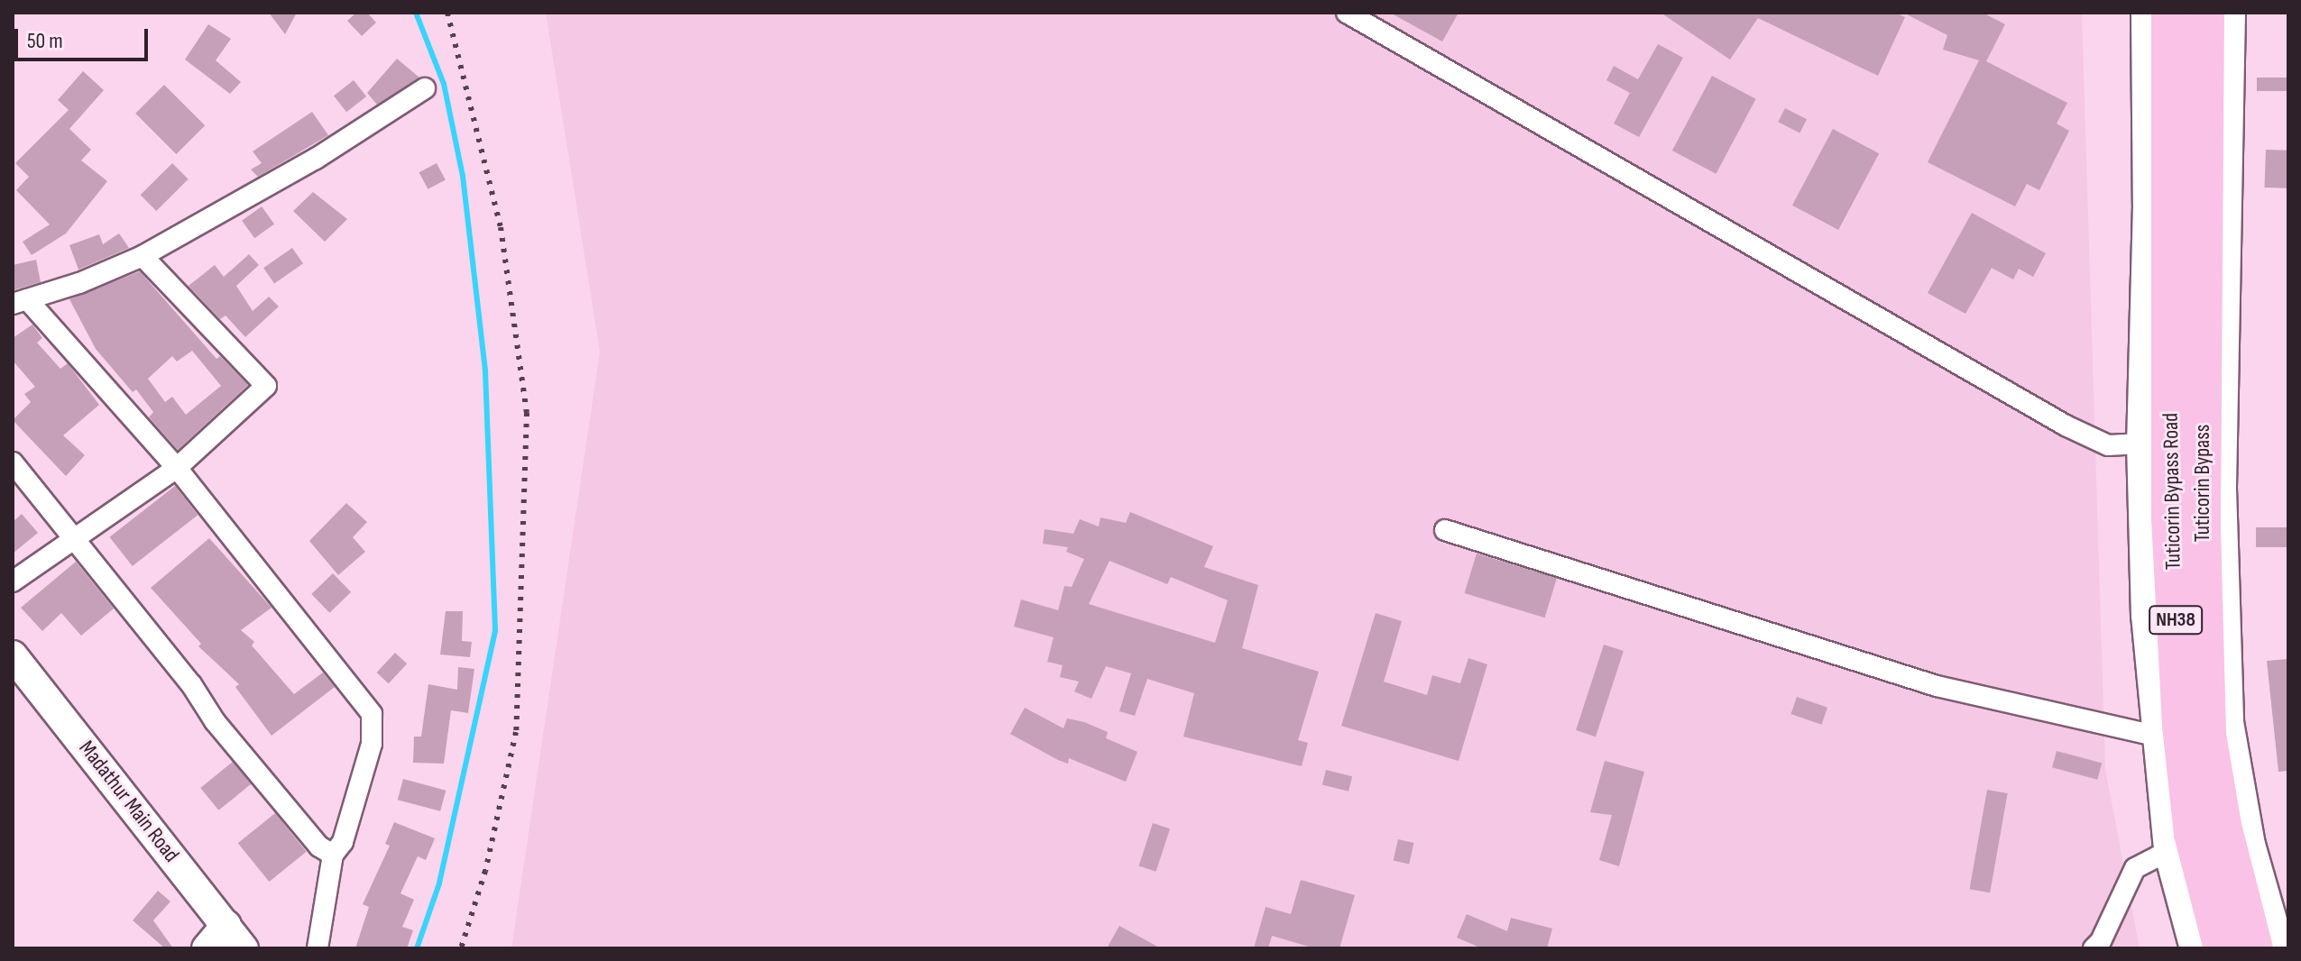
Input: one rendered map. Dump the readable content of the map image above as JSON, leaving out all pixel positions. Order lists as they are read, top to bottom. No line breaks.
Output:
{"streets":{"highway":["Tuticorin Bypass","Tuticorin Bypass Road","NH38"],"street":["Madathur Main Road"]},"scale_bar":"50 m"}
